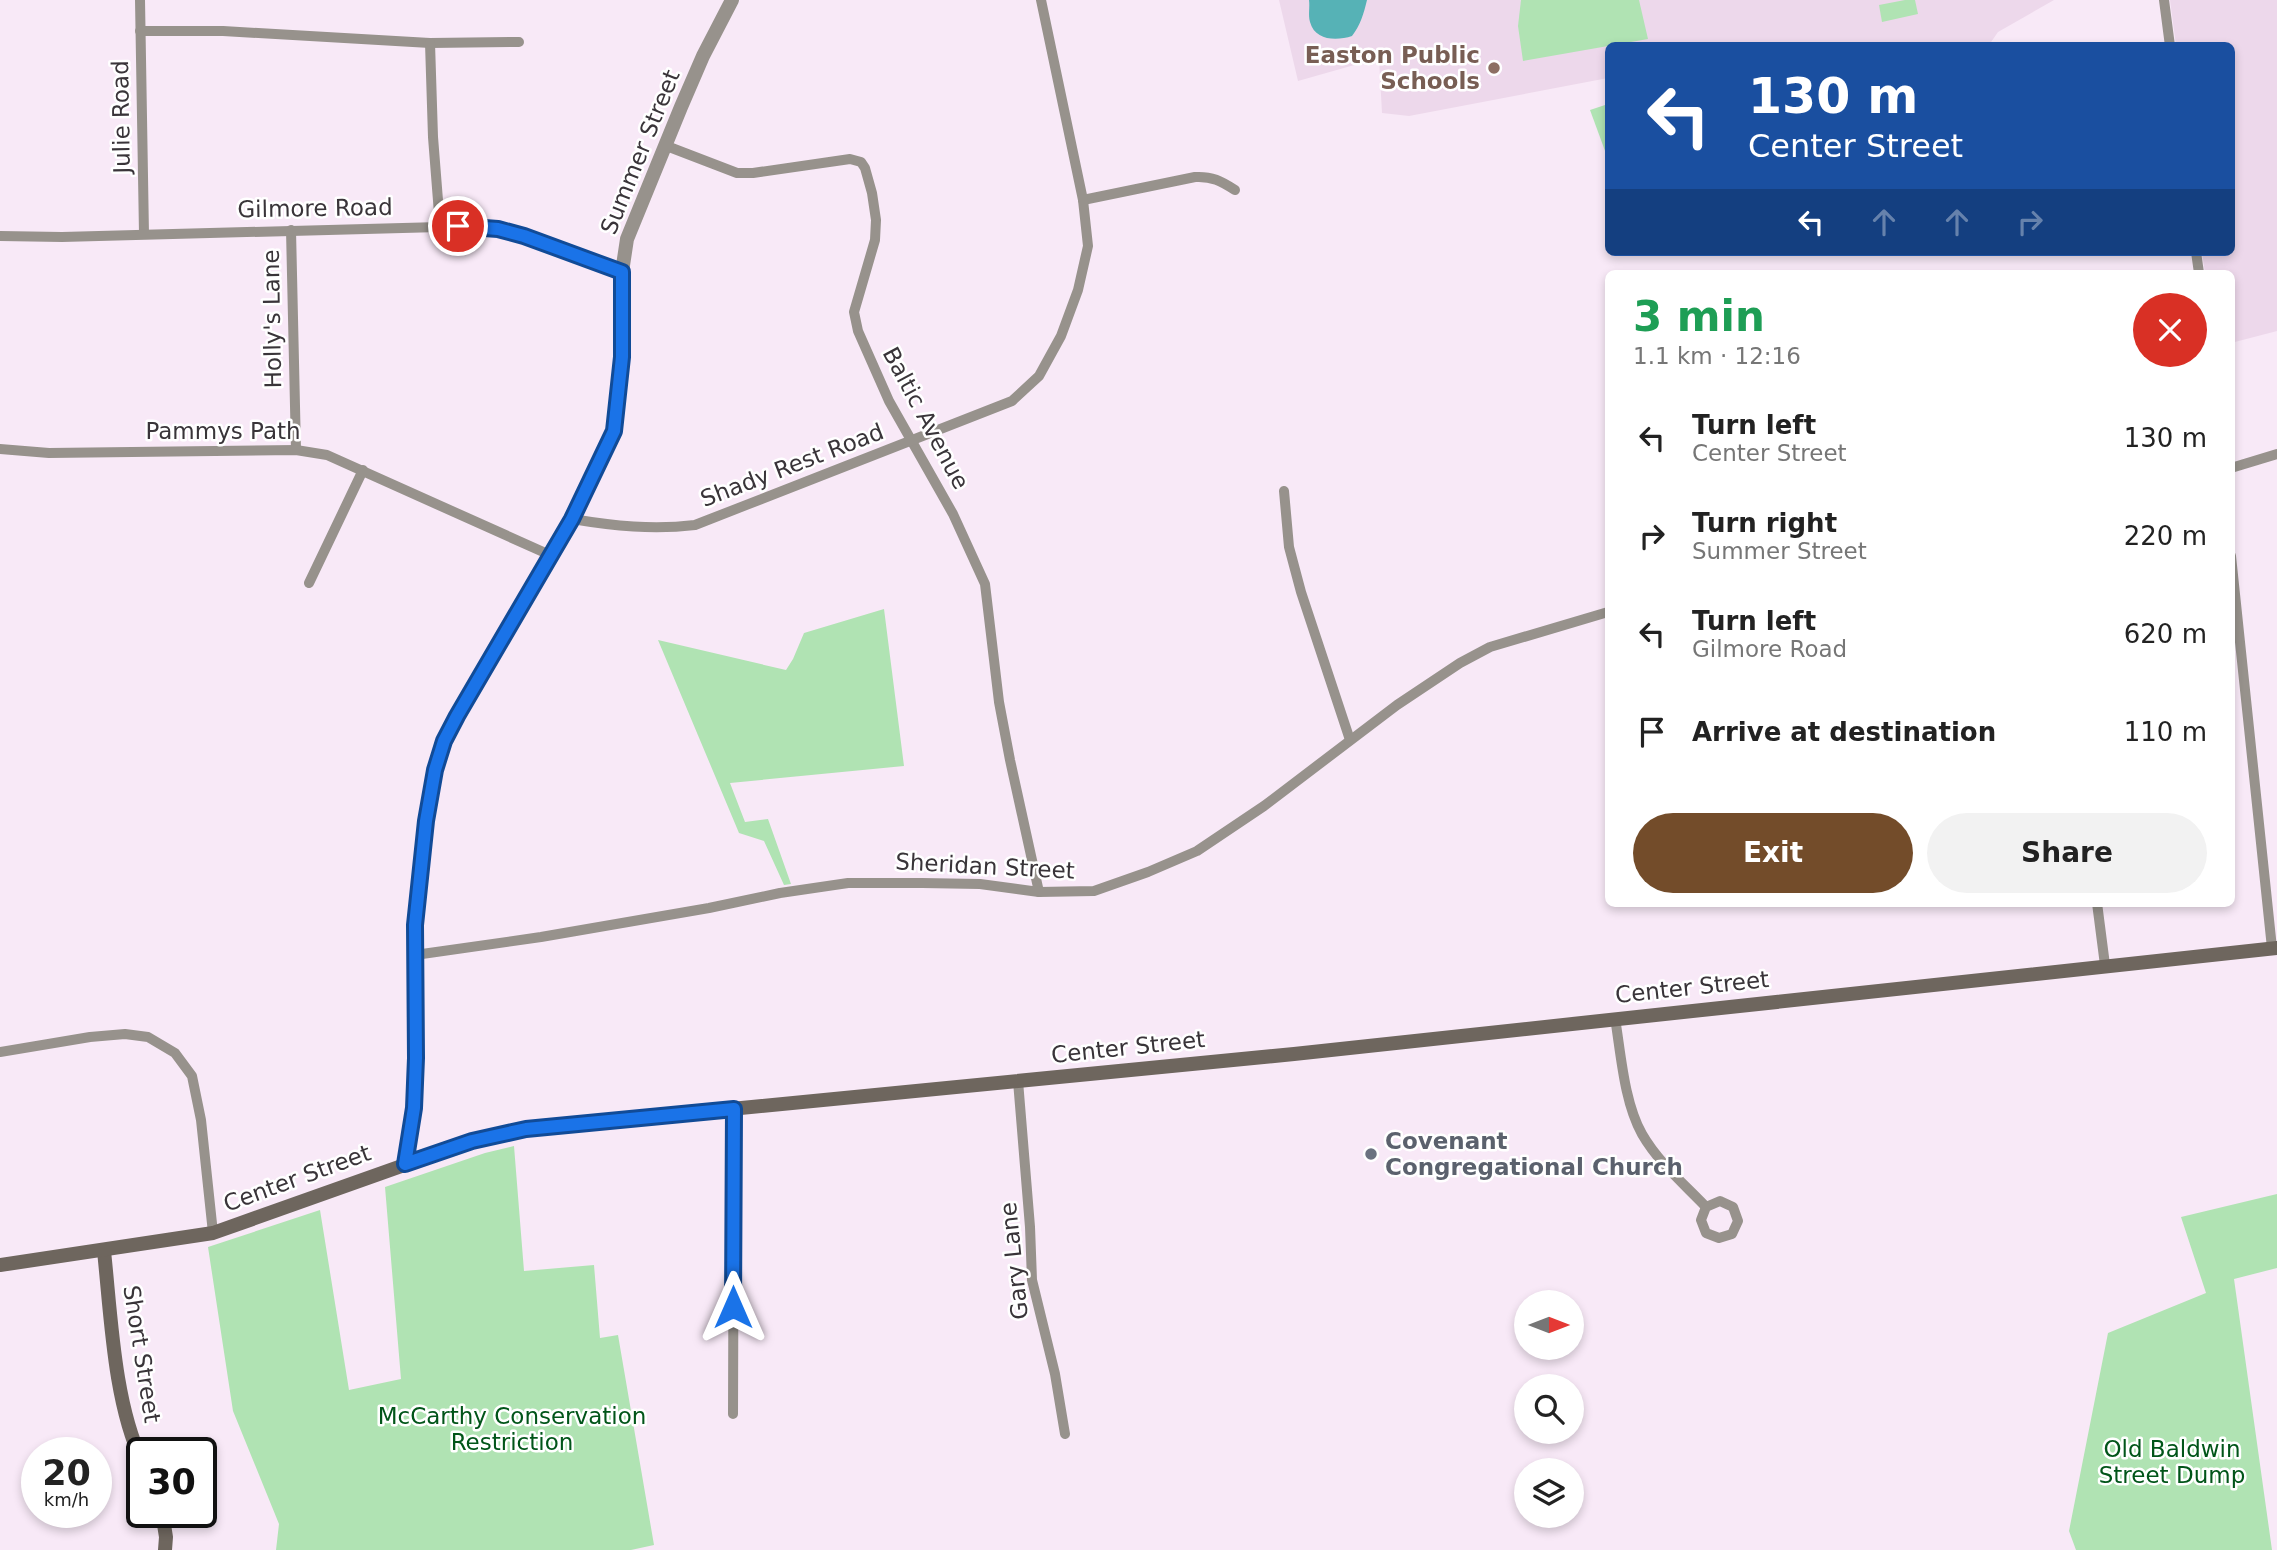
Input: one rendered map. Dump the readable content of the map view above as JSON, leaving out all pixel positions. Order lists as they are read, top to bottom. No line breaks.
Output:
{"streets":{"main road":["Center Street","Short Street"],"street":["Julie Road","Summer Street","Gilmore Road","Holly's Lane","Baltic Avenue","Pammys Path","Shady Rest Road","Sheridan Street","Gary Lane"]},"crossings":[["Julie Road","Gilmore Road"],["Summer Street","Gilmore Road"],["Summer Street","Baltic Avenue"],["Summer Street","Pammys Path"],["Summer Street","Shady Rest Road"],["Summer Street","Sheridan Street"],["Summer Street","Center Street"],["Gilmore Road","Holly's Lane"],["Holly's Lane","Pammys Path"],["Baltic Avenue","Shady Rest Road"],["Baltic Avenue","Sheridan Street"],["Center Street","Gary Lane"],["Center Street","Short Street"]],"parks":["McCarthy Conservation Restriction","Old Baldwin Street Dump"],"places":["Easton Public Schools","Covenant Congregational Church"],"north":"right","page":{"turn":["130 m","Center Street"],"heading":["3 min","1.1 km · 12:16"],"list":[{"name":"Turn left","note":"Center Street","value":"130 m"},{"name":"Turn right","note":"Summer Street","value":"220 m"},{"name":"Turn left","note":"Gilmore Road","value":"620 m"},{"name":"Arrive at destination","value":"110 m"}],"buttons":["Exit","Share"],"speed":"20 km/h","limit":"30"}}
